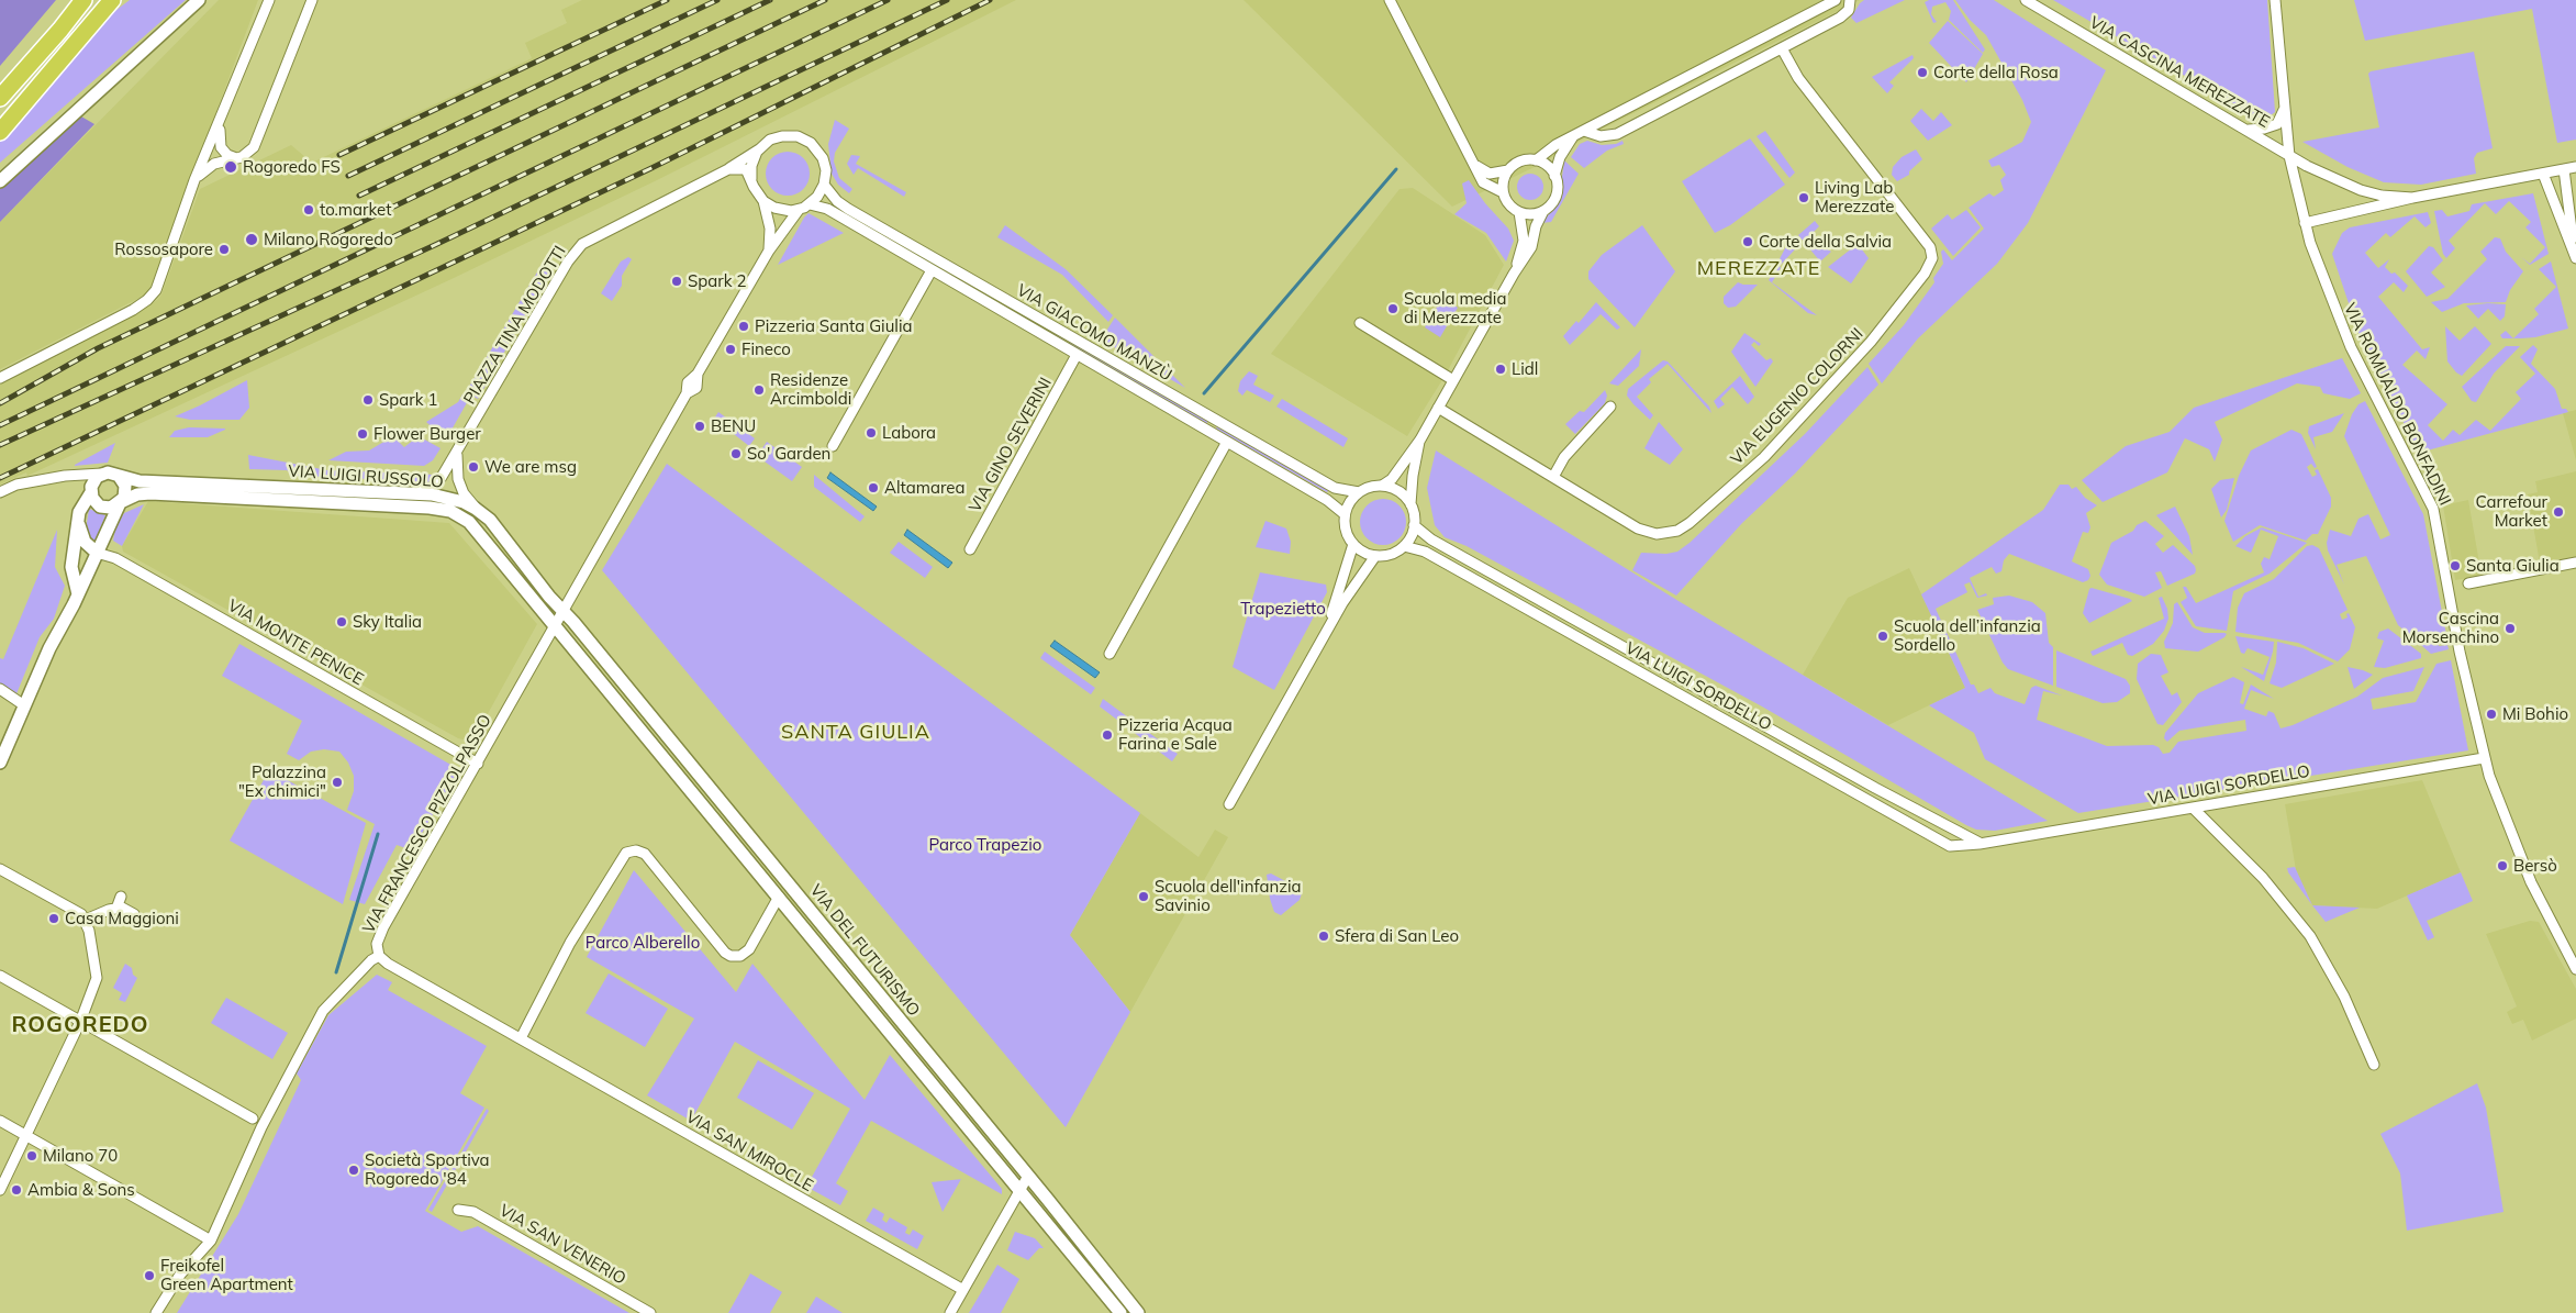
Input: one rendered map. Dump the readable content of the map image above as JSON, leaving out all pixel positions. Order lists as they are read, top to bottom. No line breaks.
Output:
{"streets":{"street":["VIA CASCINA MEREZZATE","PIAZZA TINA MODOTTI","VIA GIACOMO MANZÙ","VIA EUGENIO COLORNI","VIA ROMUALDO BONFADINI","VIA GINO SEVERINI","VIA LUIGI RUSSOLO","VIA MONTE PENICE","VIA LUIGI SORDELLO","VIA FRANCESCO PIZZOLPASSO","VIA DEL FUTURISMO","VIA SAN MIROCLE","VIA SAN VENERIO"]},"crossings":[["VIA CASCINA MEREZZATE","VIA ROMUALDO BONFADINI"],["PIAZZA TINA MODOTTI","VIA GIACOMO MANZÙ"],["PIAZZA TINA MODOTTI","VIA LUIGI RUSSOLO"],["PIAZZA TINA MODOTTI","VIA FRANCESCO PIZZOLPASSO"],["VIA GIACOMO MANZÙ","VIA GINO SEVERINI"],["VIA GIACOMO MANZÙ","VIA LUIGI SORDELLO"],["VIA GIACOMO MANZÙ","VIA FRANCESCO PIZZOLPASSO"],["VIA ROMUALDO BONFADINI","VIA LUIGI SORDELLO"],["VIA LUIGI RUSSOLO","VIA FRANCESCO PIZZOLPASSO"],["VIA LUIGI RUSSOLO","VIA DEL FUTURISMO"],["VIA MONTE PENICE","VIA FRANCESCO PIZZOLPASSO"],["VIA FRANCESCO PIZZOLPASSO","VIA DEL FUTURISMO"],["VIA FRANCESCO PIZZOLPASSO","VIA SAN MIROCLE"]],"districts":["MEREZZATE","SANTA GIULIA","ROGOREDO"],"parks":["Trapezietto","Parco Trapezio","Parco Alberello"],"places":["Corte della Rosa","Rogoredo FS","Living Lab Merezzate","to.market","Milano Rogoredo","Corte della Salvia","Rossosapore","Spark 2","Scuola media di Merezzate","Pizzeria Santa Giulia","Fineco","Lidl","Residenze Arcimboldi","Spark 1","BENU","Labora","Flower Burger","So' Garden","We are msg","Altamarea","Carrefour Market","Santa Giulia","Sky Italia","Cascina Morsenchino","Scuola dell’infanzia Sordello","Mi Bohio","Pizzeria Acqua Farina e Sale","Palazzina \"Ex chimici\"","Bersò","Scuola dell'infanzia Savinio","Casa Maggioni","Sfera di San Leo","Milano 70","Società Sportiva Rogoredo '84","Ambia & Sons","Freikofel Green Apartment"]}
